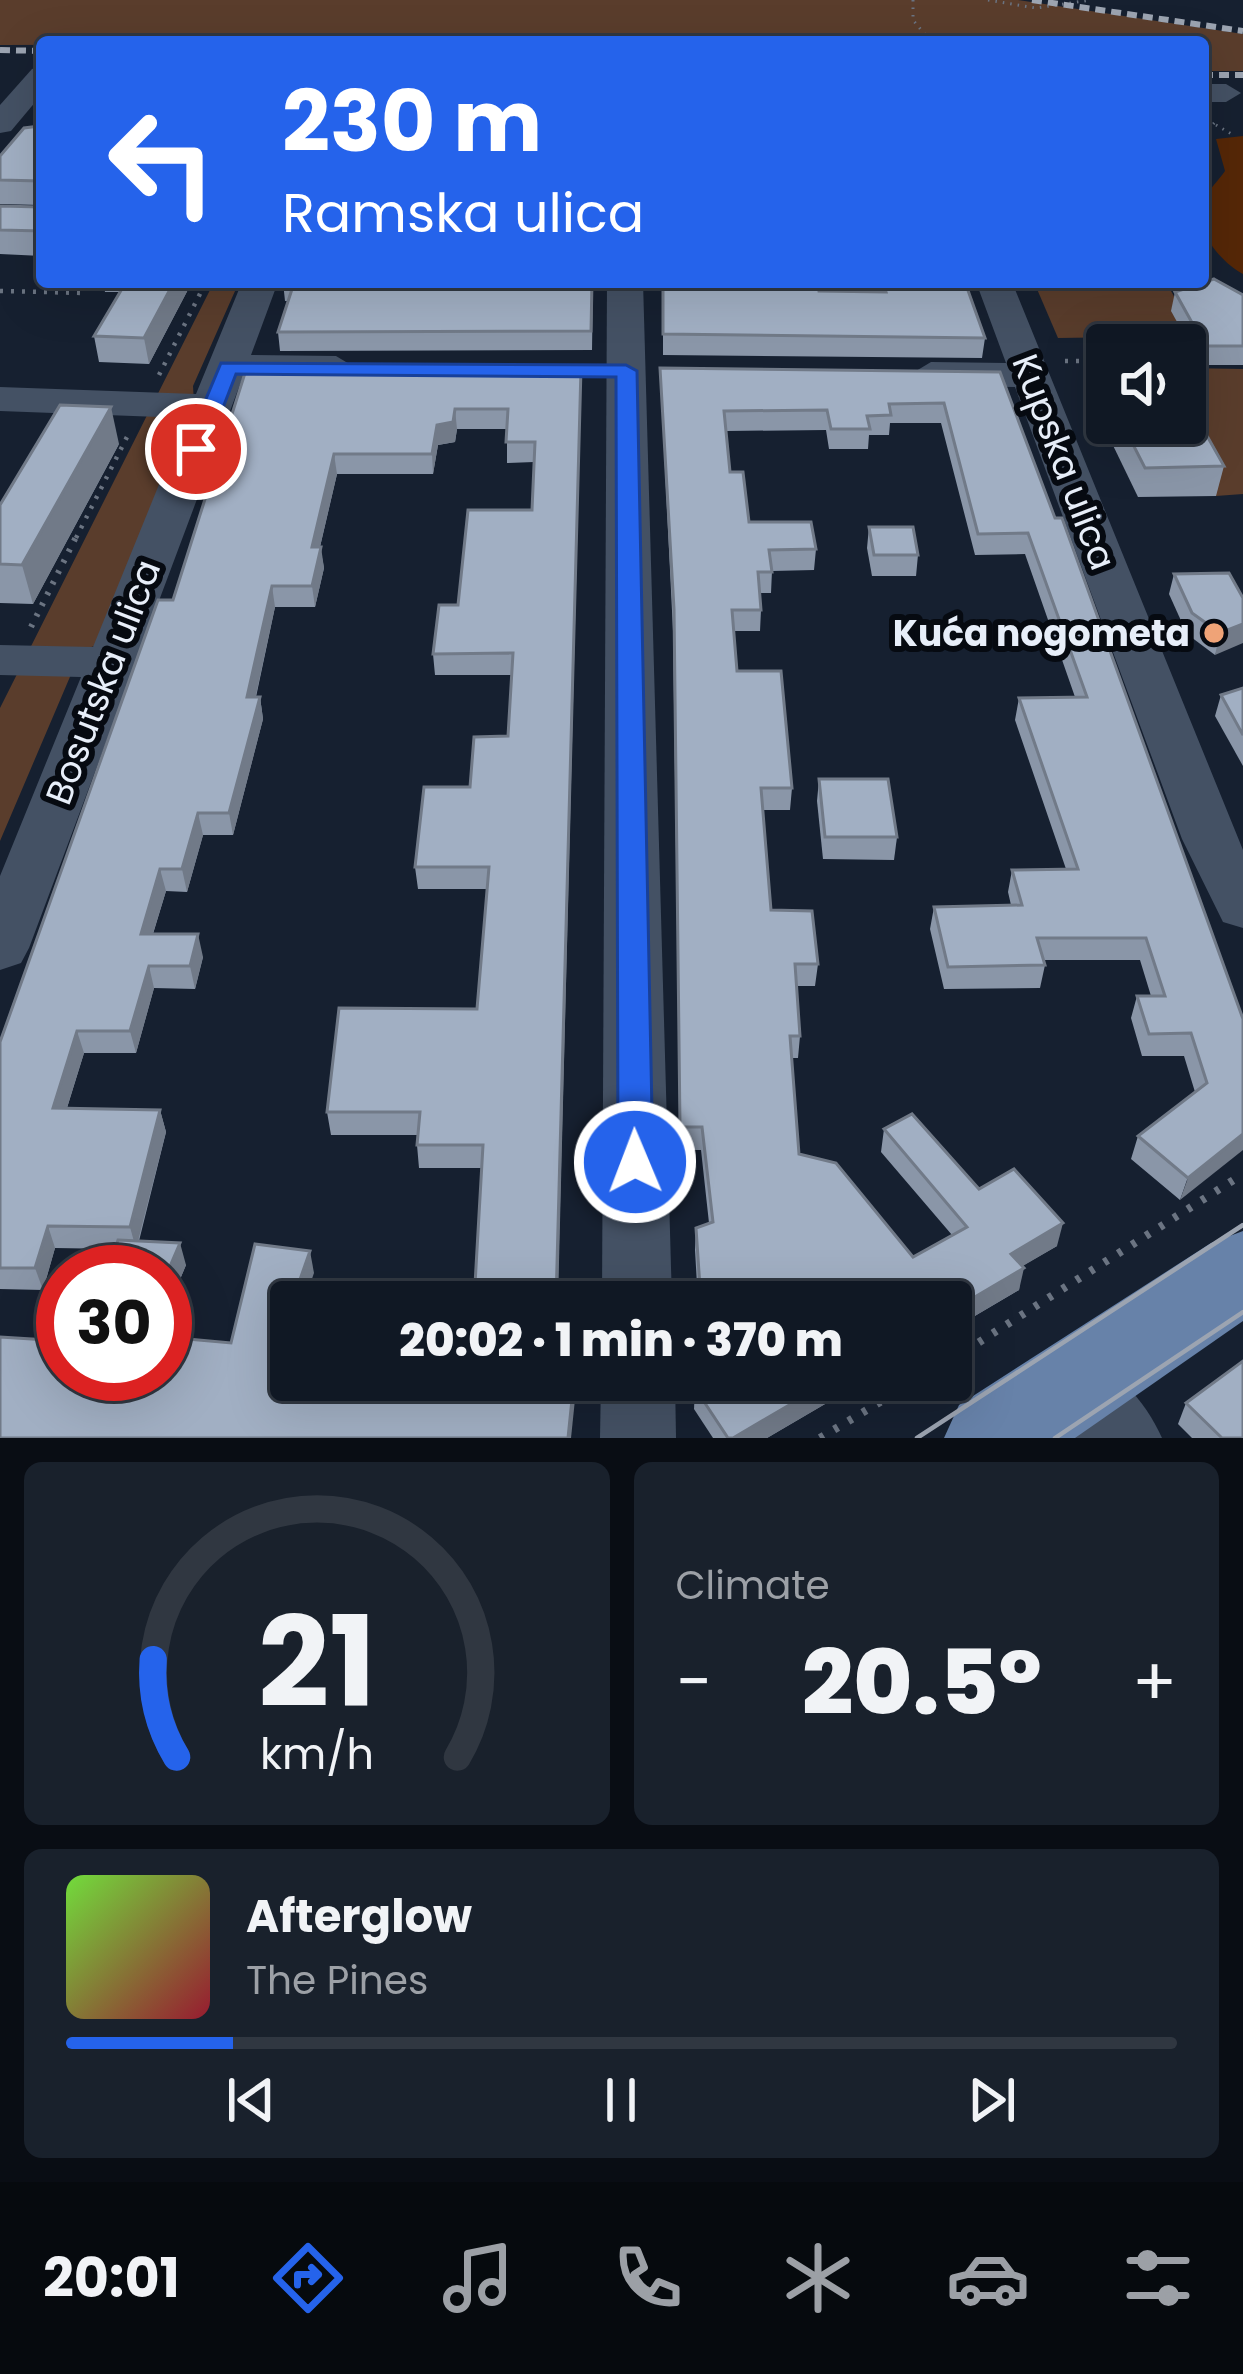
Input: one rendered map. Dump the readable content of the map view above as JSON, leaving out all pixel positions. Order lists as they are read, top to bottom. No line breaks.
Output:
{"streets":{"street":["Kupska ulica","Bosutska ulica"]},"places":["Kuća nogometa"],"page":{"turn":["230 m","Ramska ulica"],"limit":"30","trip":"20:02 · 1 min · 370 m","tile":"Climate","heat":["−","20.5°","+"],"song":["Afterglow","The Pines"],"tabs":"20:01","gauge":["21","km/h"]}}
